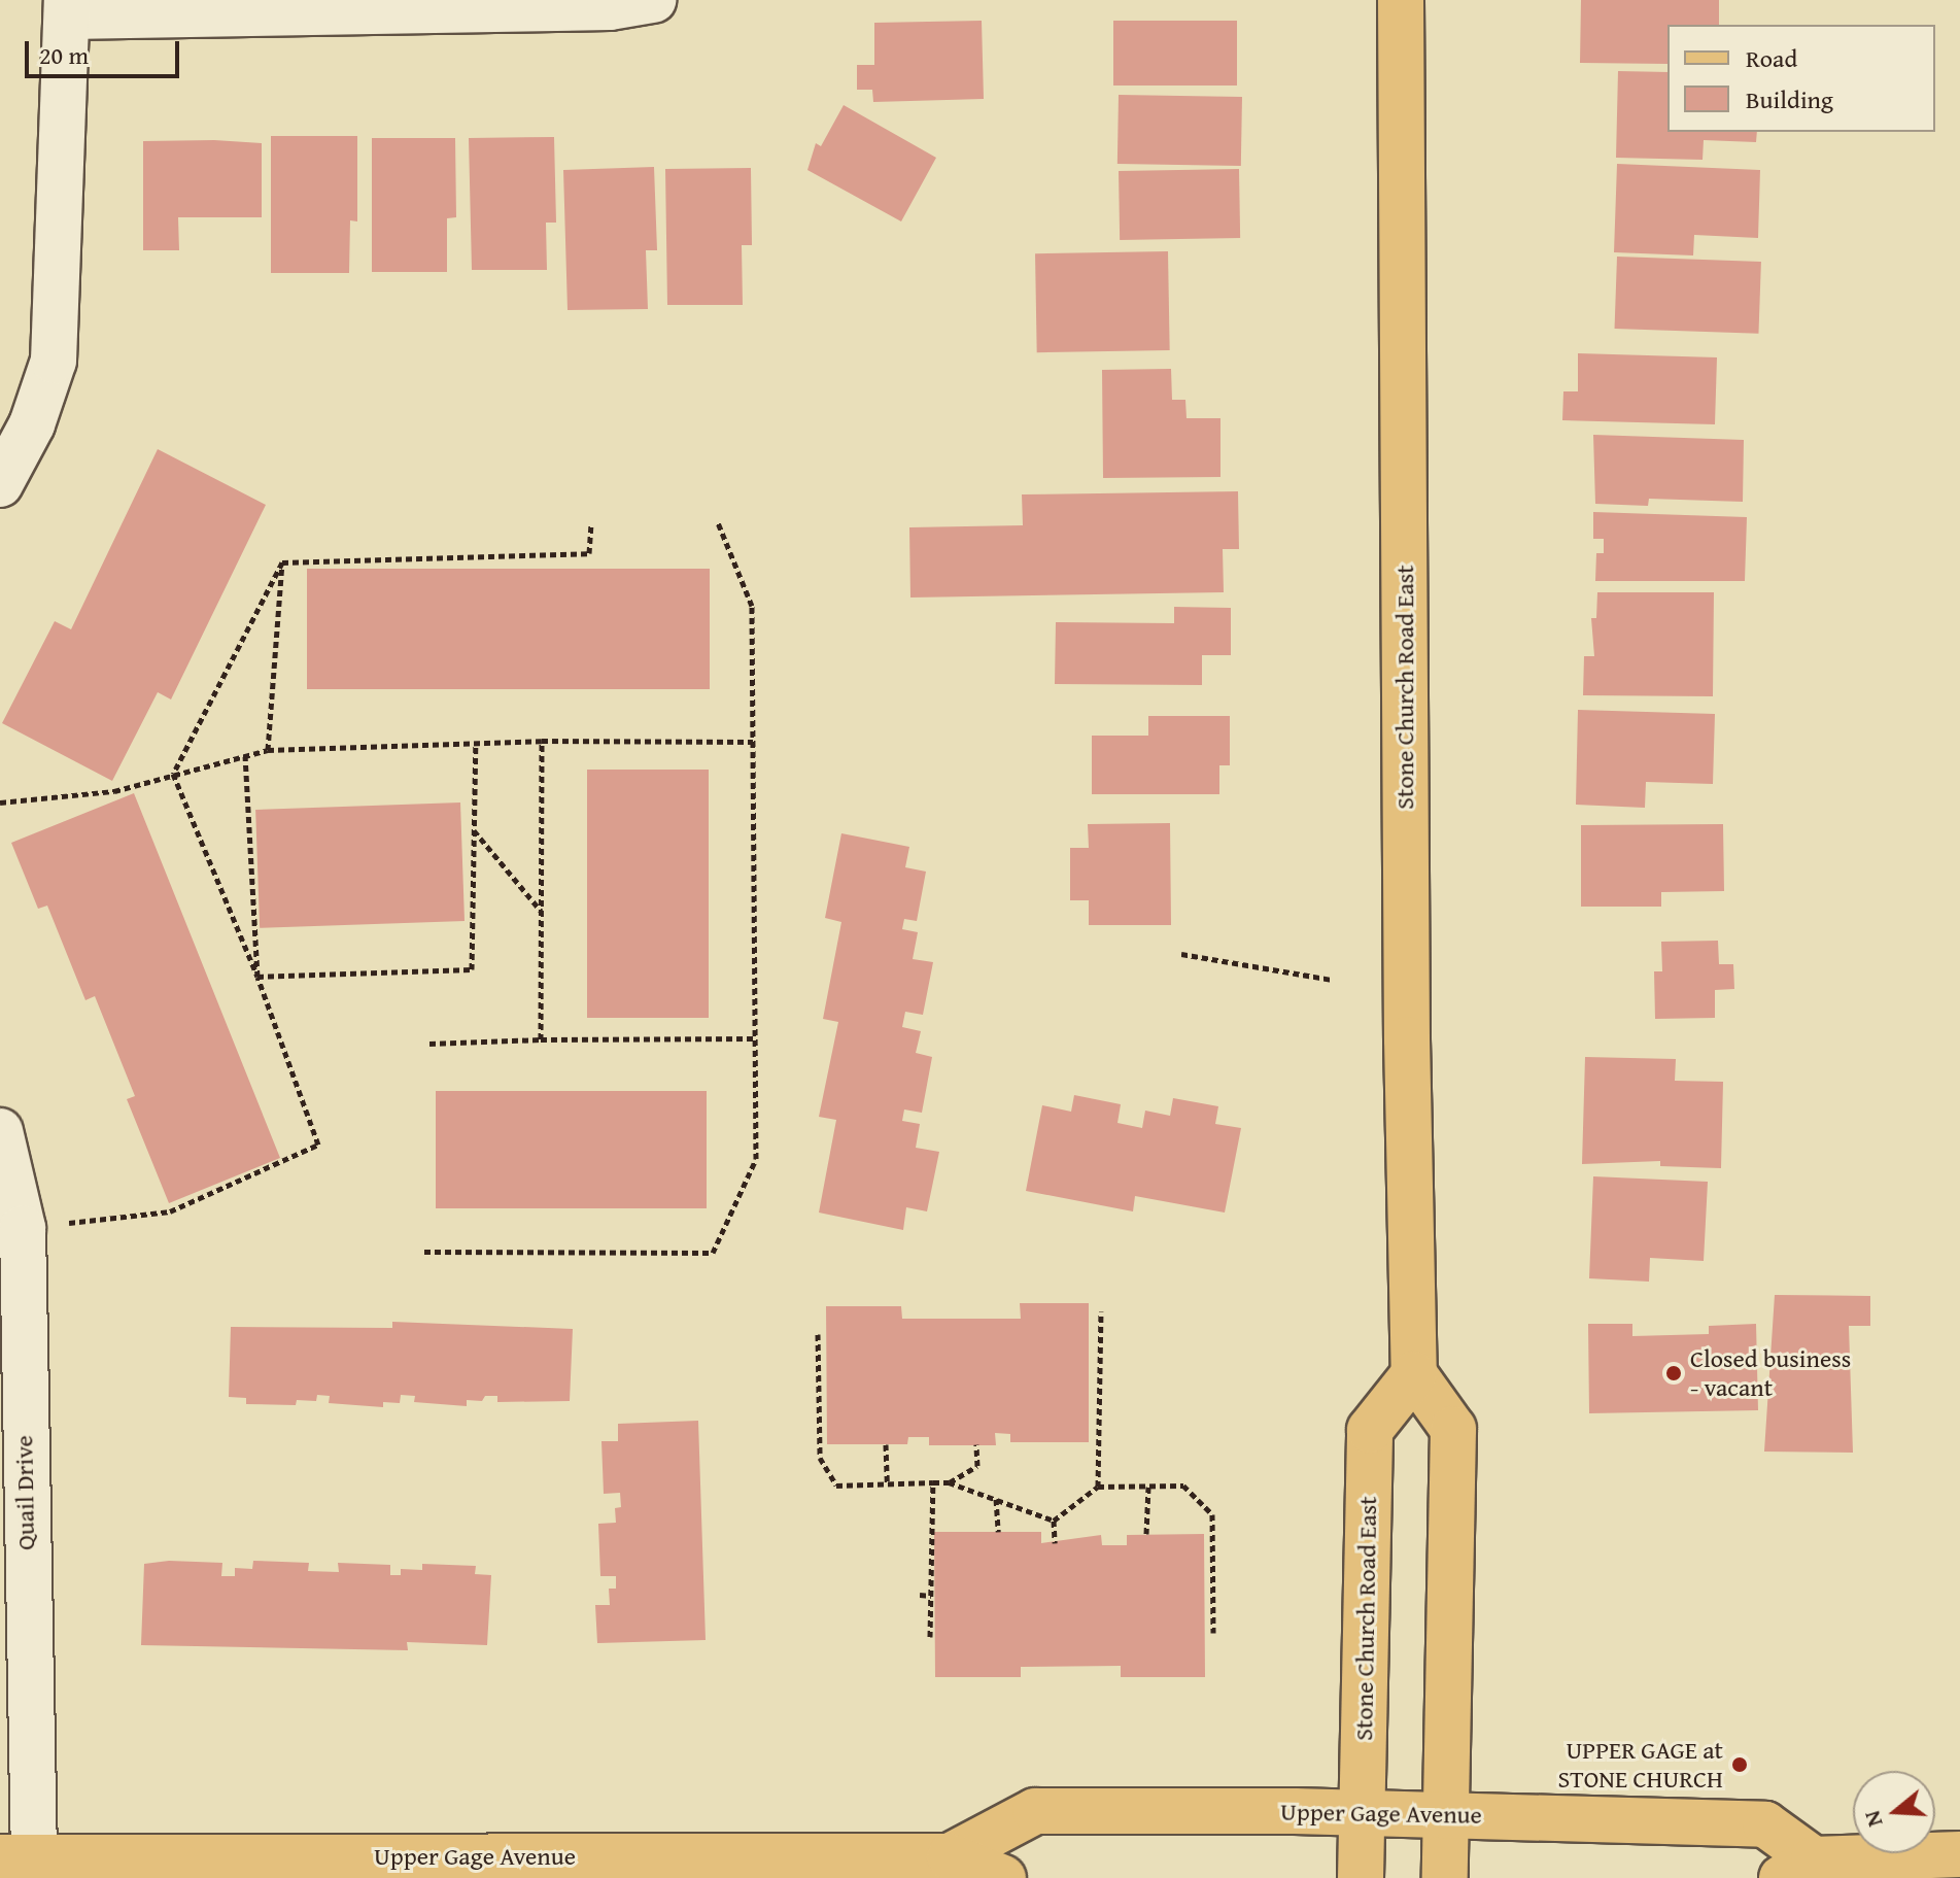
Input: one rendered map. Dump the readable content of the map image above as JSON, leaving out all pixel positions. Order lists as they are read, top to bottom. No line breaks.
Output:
{"streets":{"main road":["Stone Church Road East","Upper Gage Avenue"],"street":["Quail Drive"]},"crossings":[["Stone Church Road East","Upper Gage Avenue"],["Quail Drive","Upper Gage Avenue"]],"places":["Closed business - vacant","UPPER GAGE at STONE CHURCH"],"legend":["Road","Building"],"scale_bar":"20 m","north":"left"}
